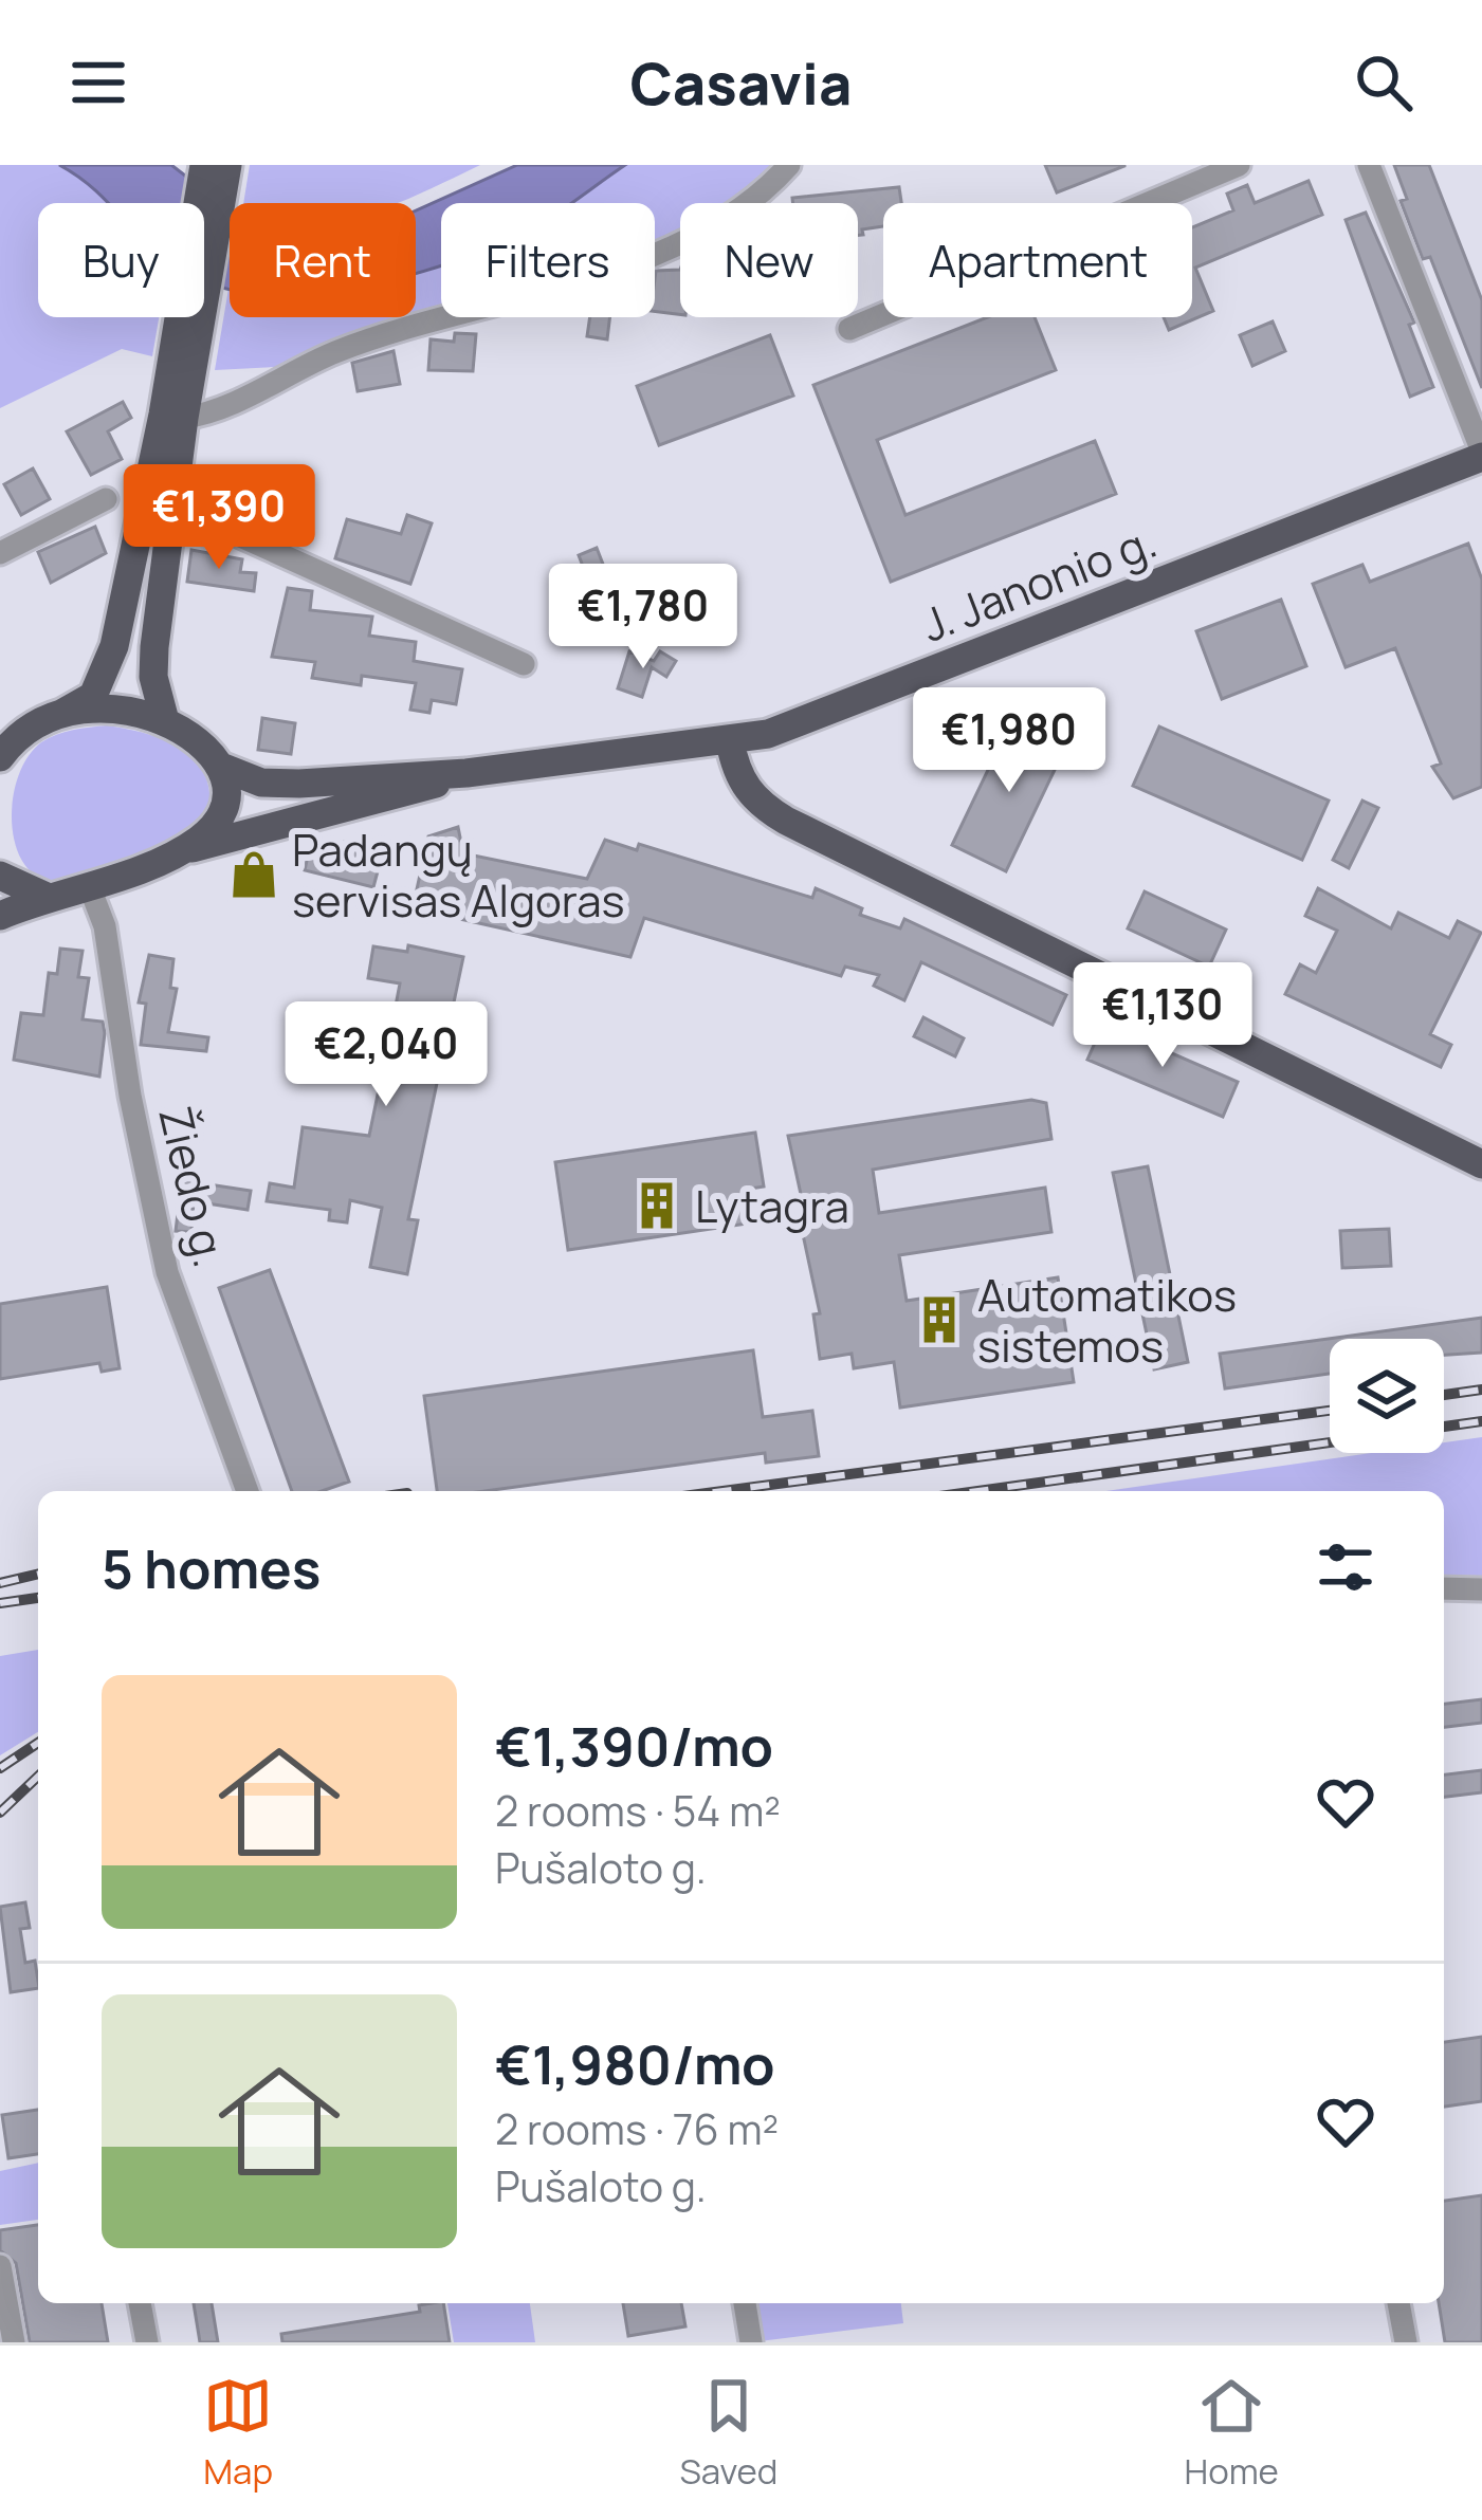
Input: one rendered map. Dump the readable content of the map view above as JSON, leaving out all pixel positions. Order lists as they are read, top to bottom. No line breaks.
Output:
{"streets":{"main road":["J. Janonio g."],"street":["Žiedo g."]},"crossings":[["J. Janonio g.","Žiedo g."]],"places":{"shop":["Padangų servisas Algoras"],"building":["Lytagra","Automatikos sistemos"]},"page":{"header":"Casavia","chip":["Buy","Rent","Filters","New","Apartment"],"price":["€1,390","€1,780","€1,980","€1,130","€2,040"],"heading":"5 homes","list":[{"name":"€1,390/mo","note":"2 rooms · 54 m² · Pušaloto g."},{"name":"€1,980/mo","note":"2 rooms · 76 m² · Pušaloto g."}],"tabs":["Map","Saved","Home"]}}
